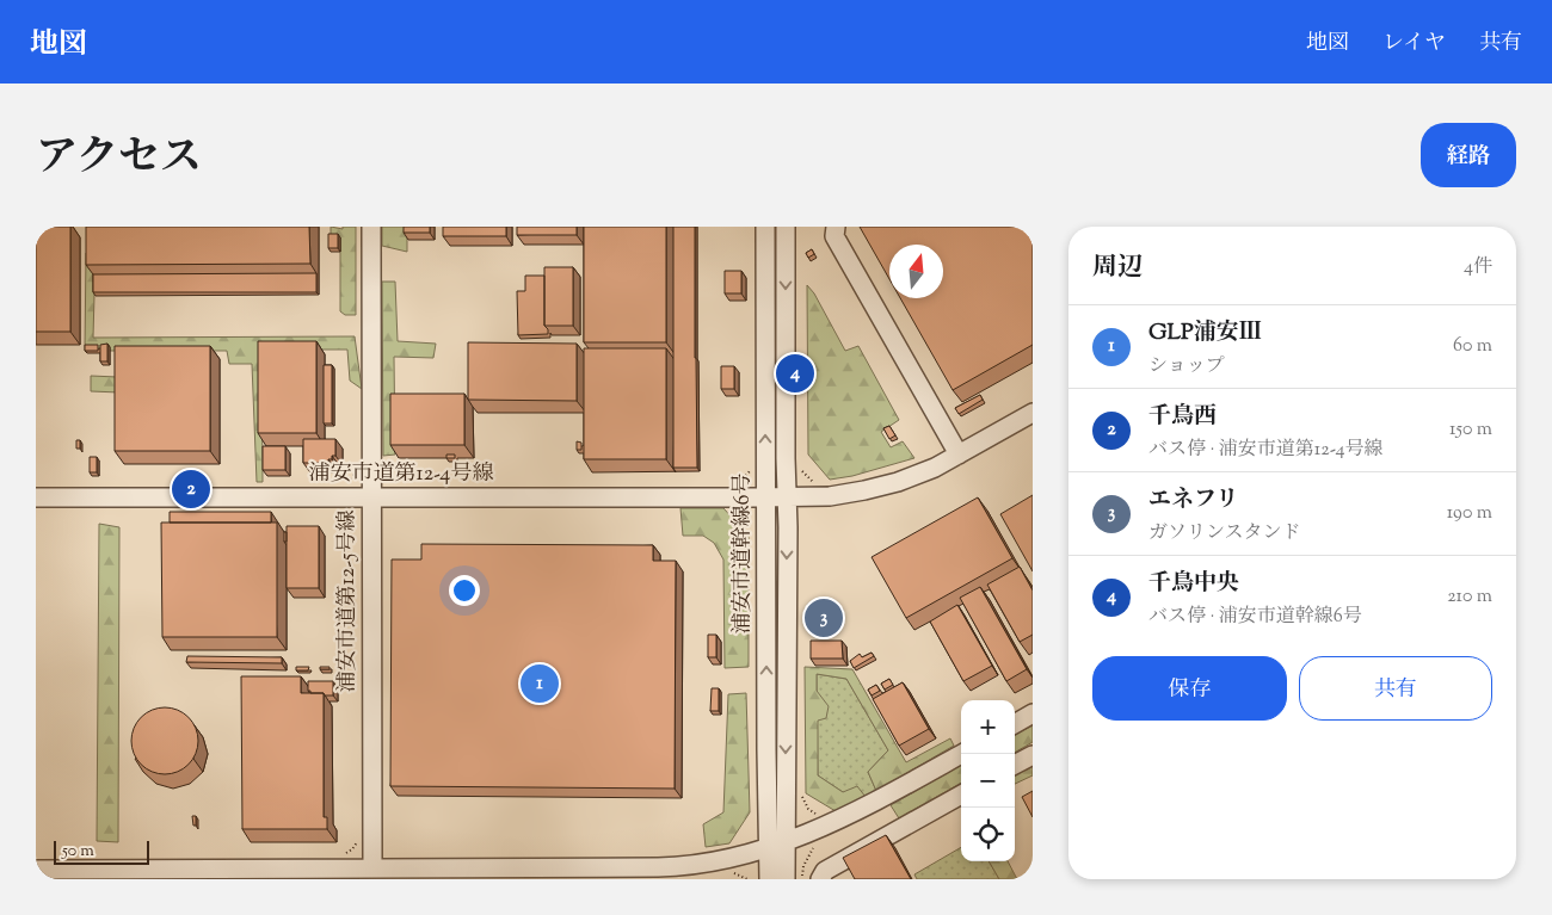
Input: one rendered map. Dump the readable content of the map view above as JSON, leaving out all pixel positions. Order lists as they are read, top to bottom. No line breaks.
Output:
{"streets":{"street":["浦安市道第12-4号線","浦安市道幹線6号","浦安市道第12-5号線"]},"crossings":[["浦安市道第12-4号線","浦安市道幹線6号"],["浦安市道第12-4号線","浦安市道第12-5号線"]],"scale_bar":"50 m","north":"top","page":{"header":"地図","nav":["地図","レイヤ","共有"],"title":"アクセス","buttons":["経路",["保存","共有"]],"heading":["周辺","4件"],"list":[{"mark":"1","name":"GLP浦安Ⅲ","note":"ショップ","value":"60 m"},{"mark":"2","name":"千鳥西","note":"バス停 · 浦安市道第12-4号線","value":"150 m"},{"mark":"3","name":"エネフリ","note":"ガソリンスタンド","value":"190 m"},{"mark":"4","name":"千鳥中央","note":"バス停 · 浦安市道幹線6号","value":"210 m"}],"pins":["4","2","3","1"],"map_buttons":["+","−"],"scale":"50 m"}}
